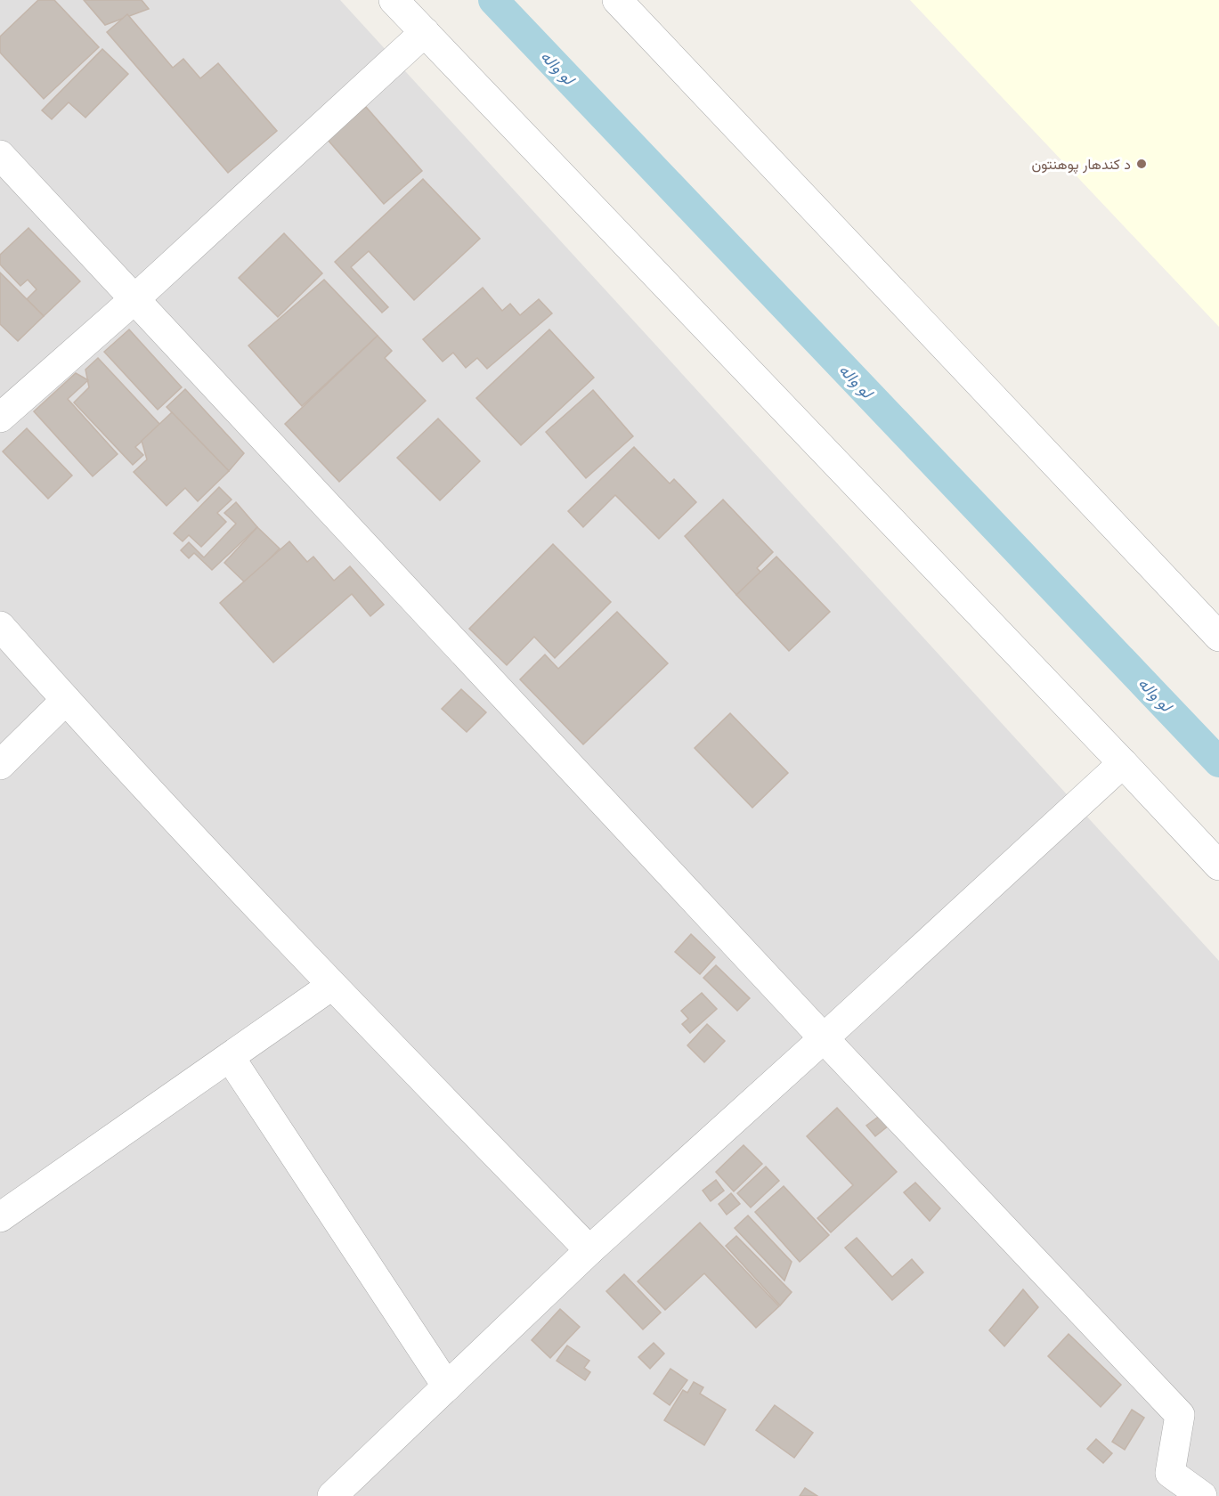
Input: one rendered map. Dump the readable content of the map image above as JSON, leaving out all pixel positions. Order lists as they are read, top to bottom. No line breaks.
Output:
{"water":["لو واله"],"places":["د کندهار پوهنتون"]}
